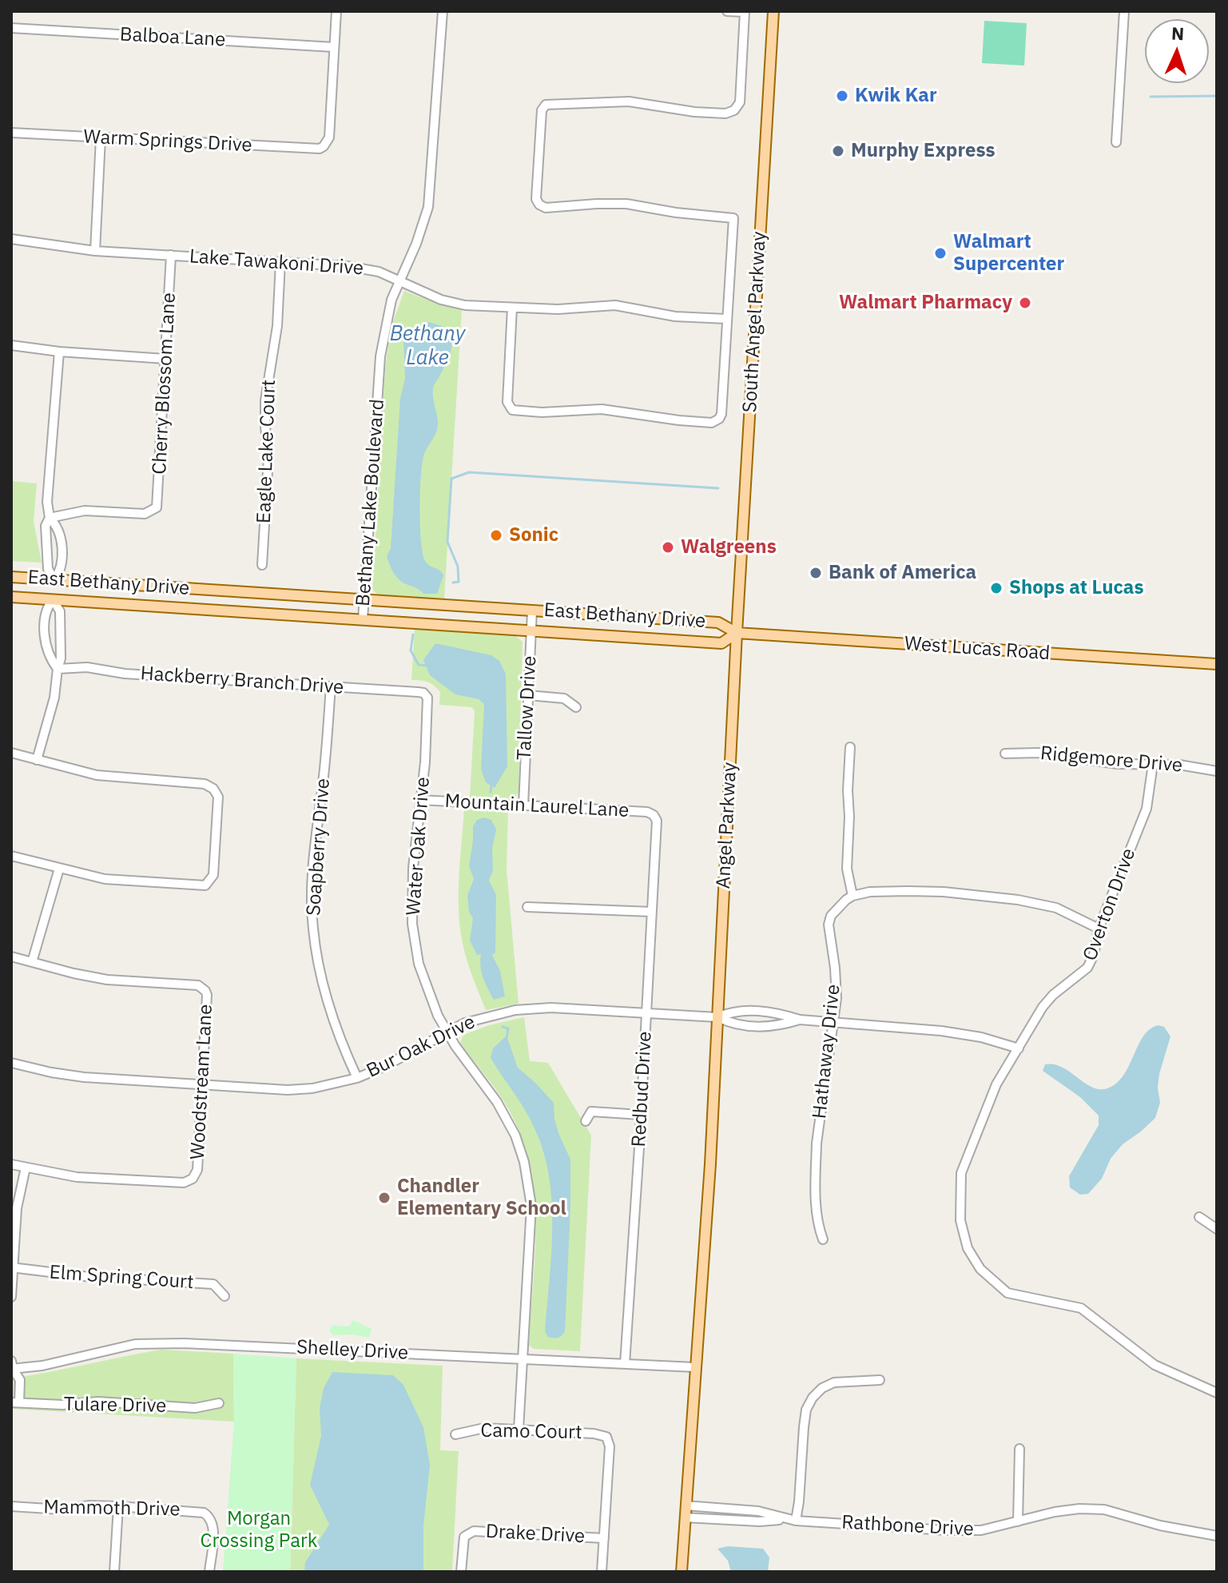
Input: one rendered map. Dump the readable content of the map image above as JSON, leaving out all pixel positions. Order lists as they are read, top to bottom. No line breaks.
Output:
{"streets":{"main road":["South Angel Parkway","East Bethany Drive","West Lucas Road","Angel Parkway"],"street":["Balboa Lane","Warm Springs Drive","Lake Tawakoni Drive","Cherry Blossom Lane","Eagle Lake Court","Bethany Lake Boulevard","Hackberry Branch Drive","Tallow Drive","Ridgemore Drive","Mountain Laurel Lane","Water Oak Drive","Soapberry Drive","Overton Drive","Bur Oak Drive","Hathaway Drive","Woodstream Lane","Redbud Drive","Elm Spring Court","Shelley Drive","Tulare Drive","Camo Court","Mammoth Drive","Rathbone Drive","Drake Drive"]},"crossings":[["Balboa Lane","Warm Springs Drive"],["Lake Tawakoni Drive","Cherry Blossom Lane"],["Lake Tawakoni Drive","Eagle Lake Court"],["Lake Tawakoni Drive","Bethany Lake Boulevard"],["South Angel Parkway","East Bethany Drive"],["South Angel Parkway","West Lucas Road"],["South Angel Parkway","Angel Parkway"],["Bethany Lake Boulevard","East Bethany Drive"],["East Bethany Drive","West Lucas Road"],["East Bethany Drive","Tallow Drive"],["East Bethany Drive","Angel Parkway"],["West Lucas Road","Angel Parkway"],["Hackberry Branch Drive","Water Oak Drive"],["Hackberry Branch Drive","Soapberry Drive"],["Tallow Drive","Mountain Laurel Lane"],["Ridgemore Drive","Overton Drive"],["Mountain Laurel Lane","Water Oak Drive"],["Mountain Laurel Lane","Redbud Drive"],["Angel Parkway","Bur Oak Drive"],["Angel Parkway","Shelley Drive"],["Angel Parkway","Rathbone Drive"],["Water Oak Drive","Bur Oak Drive"],["Water Oak Drive","Shelley Drive"],["Water Oak Drive","Camo Court"],["Soapberry Drive","Bur Oak Drive"],["Bur Oak Drive","Woodstream Lane"],["Bur Oak Drive","Redbud Drive"],["Redbud Drive","Shelley Drive"],["Camo Court","Drake Drive"]],"water":["Bethany Lake"],"parks":["Morgan Crossing Park"],"places":["Kwik Kar","Murphy Express","Walmart Supercenter","Walmart Pharmacy","Sonic","Walgreens","Bank of America","Shops at Lucas","Chandler Elementary School"],"north":"top"}
